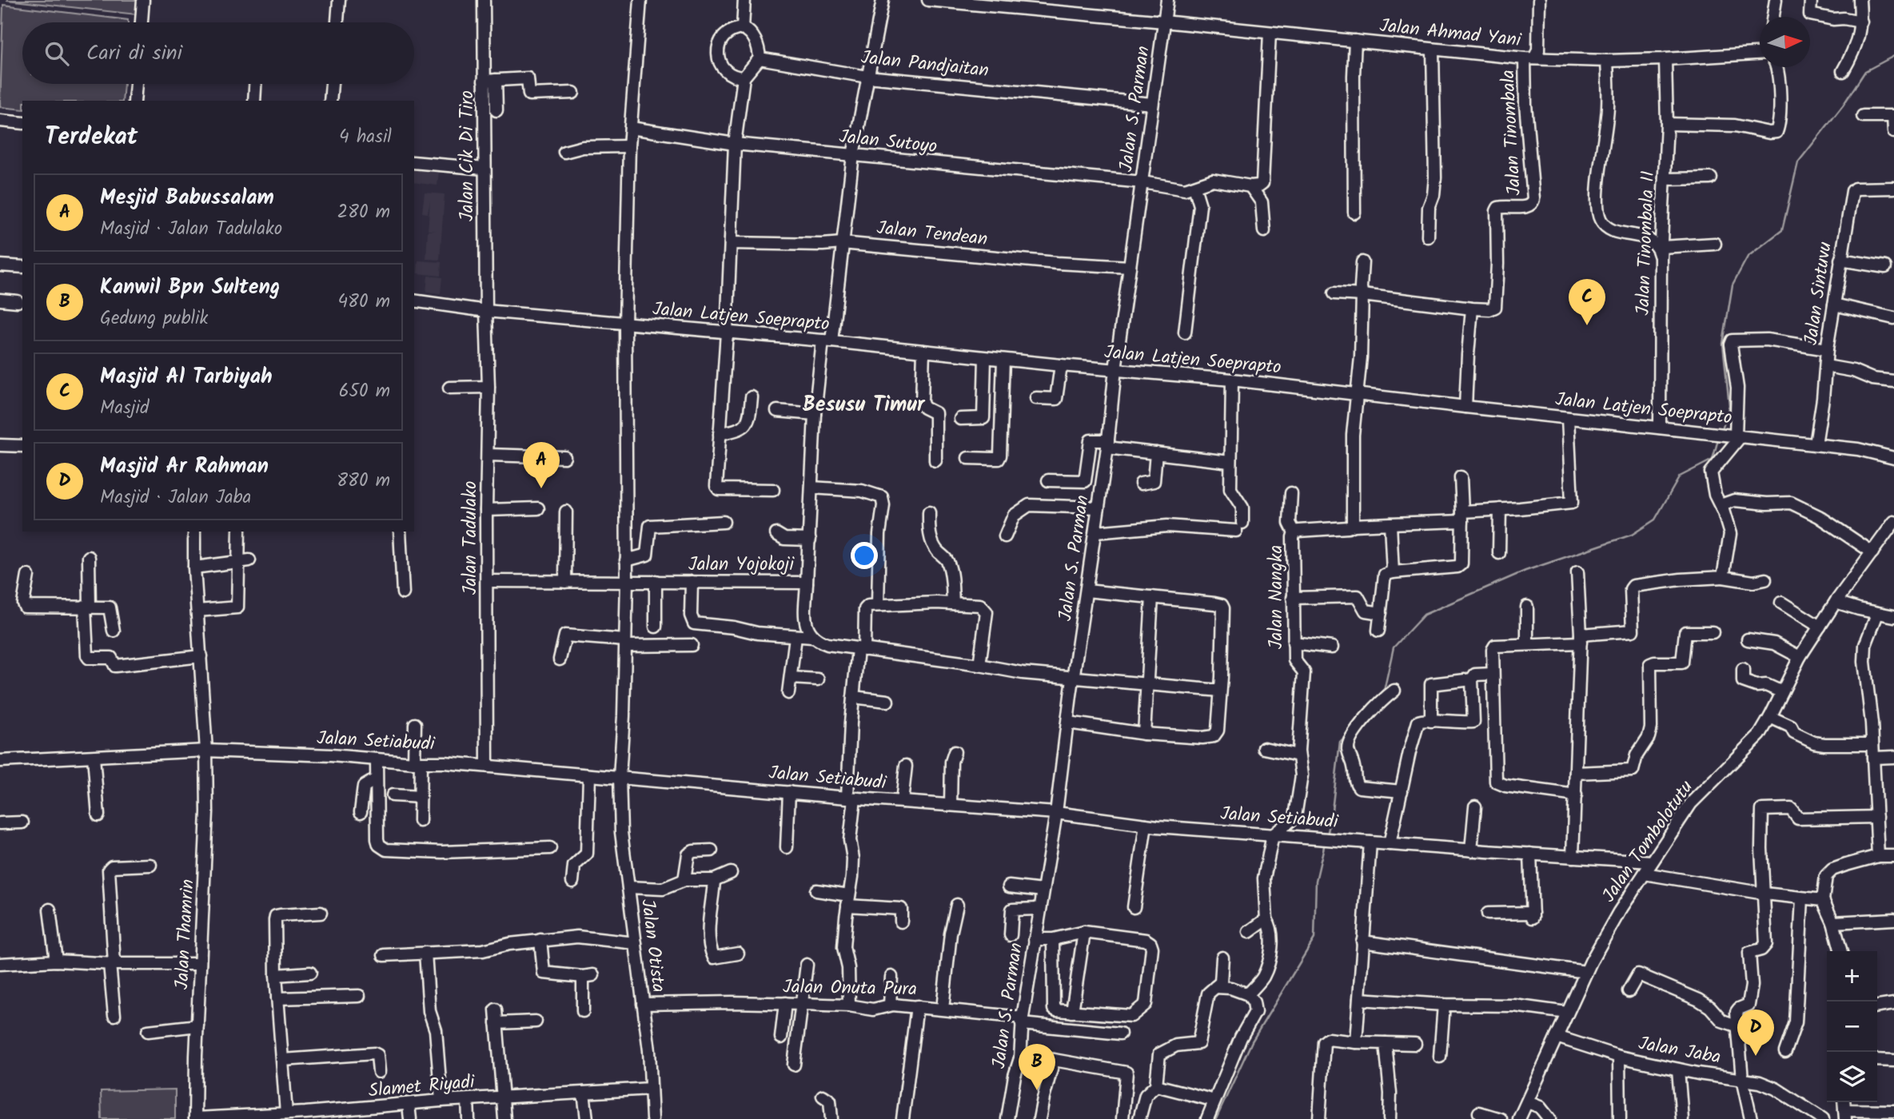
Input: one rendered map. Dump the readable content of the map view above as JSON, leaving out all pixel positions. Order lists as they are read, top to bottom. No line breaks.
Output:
{"streets":{"street":["Jalan Ahmad Yani","Jalan Pandjaitan","Jalan S. Parman","Jalan Tinombala","Jalan Sutoyo","Jalan Cik Di Tiro","Jalan Tendean","Jalan Tinombala II","Jalan Sintuvu","Jalan Latjen Soeprapto","Jalan Tadulako","Jalan Yojokoji","Jalan Nangka","Jalan Setiabudi","Jalan Tombolotutu","Jalan Thamrin","Jalan Otista","Jalan Onuta Pura","Jalan Jaba","Slamet Riyadi"]},"crossings":[["Jalan Ahmad Yani","Jalan S. Parman"],["Jalan Ahmad Yani","Jalan Tinombala"],["Jalan Ahmad Yani","Jalan Tinombala II"],["Jalan Pandjaitan","Jalan S. Parman"],["Jalan S. Parman","Jalan Sutoyo"],["Jalan S. Parman","Jalan Tendean"],["Jalan S. Parman","Jalan Latjen Soeprapto"],["Jalan S. Parman","Jalan Setiabudi"],["Jalan S. Parman","Jalan Onuta Pura"],["Jalan Sutoyo","Jalan Otista"],["Jalan Cik Di Tiro","Jalan Latjen Soeprapto"],["Jalan Cik Di Tiro","Jalan Tadulako"],["Jalan Tinombala II","Jalan Latjen Soeprapto"],["Jalan Sintuvu","Jalan Latjen Soeprapto"],["Jalan Latjen Soeprapto","Jalan Tadulako"],["Jalan Latjen Soeprapto","Jalan Nangka"],["Jalan Latjen Soeprapto","Jalan Otista"],["Jalan Tadulako","Jalan Yojokoji"],["Jalan Tadulako","Jalan Setiabudi"],["Jalan Yojokoji","Jalan Otista"],["Jalan Nangka","Jalan Setiabudi"],["Jalan Setiabudi","Jalan Tombolotutu"],["Jalan Setiabudi","Jalan Thamrin"],["Jalan Setiabudi","Jalan Otista"],["Jalan Tombolotutu","Jalan Jaba"],["Jalan Thamrin","Slamet Riyadi"],["Jalan Otista","Jalan Onuta Pura"],["Jalan Otista","Slamet Riyadi"]],"districts":["Besusu Timur"],"north":"right","page":{"search":"Cari di sini","heading":["Terdekat","4 hasil"],"list":[{"mark":"A","name":"Mesjid Babussalam","note":"Masjid · Jalan Tadulako","value":"280 m"},{"mark":"B","name":"Kanwil Bpn Sulteng","note":"Gedung publik","value":"480 m"},{"mark":"C","name":"Masjid Al Tarbiyah","note":"Masjid","value":"650 m"},{"mark":"D","name":"Masjid Ar Rahman","note":"Masjid · Jalan Jaba","value":"880 m"}],"pins":["C","A","D","B"],"map_buttons":["+","−"]}}
